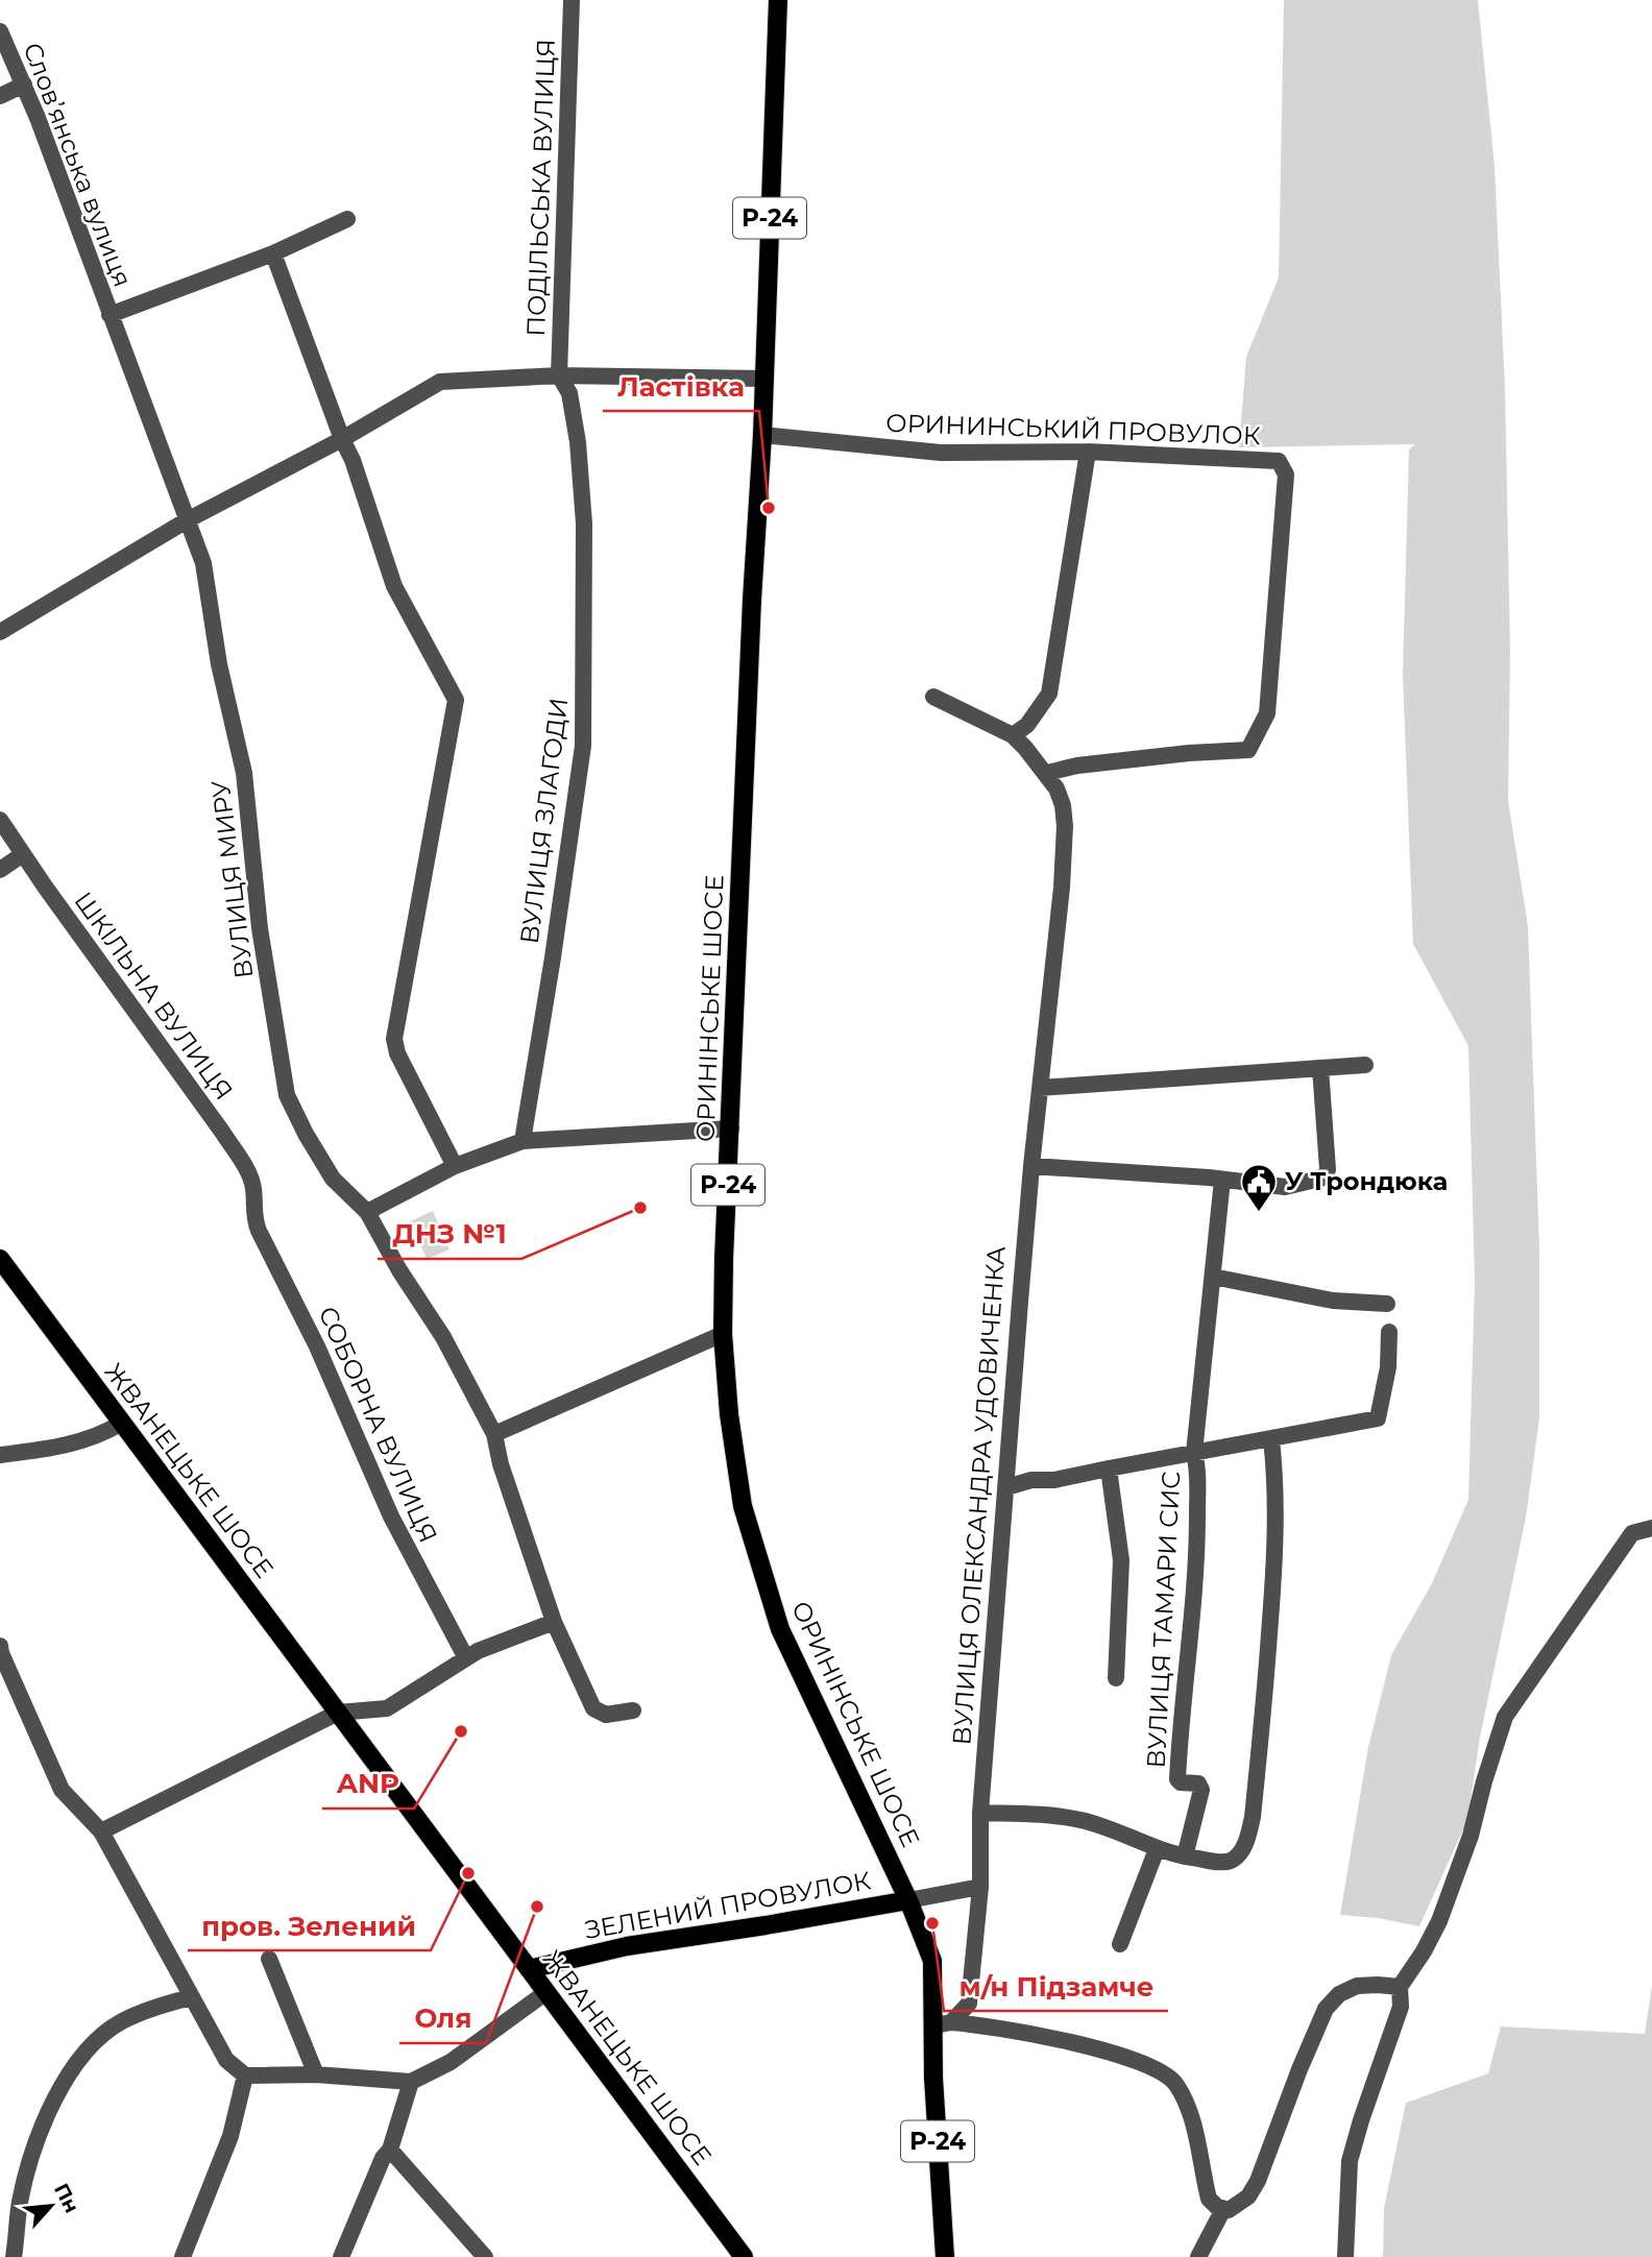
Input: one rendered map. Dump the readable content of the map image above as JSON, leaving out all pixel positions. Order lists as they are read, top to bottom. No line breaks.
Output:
{"streets":{"main road":["Р-24","ОРИНІНСЬКЕ ШОСЕ","ЖВАНЕЦЬКЕ ШОСЕ","ЗЕЛЕНИЙ ПРОВУЛОК"],"street":["Словʼянська вулиця","ПОДІЛЬСЬКА ВУЛИЦЯ","ОРИНИНСЬКИЙ ПРОВУЛОК","ВУЛИЦЯ ЗЛАГОДИ","ВУЛИЦЯ МИРУ","ШКІЛЬНА ВУЛИЦЯ","СОБОРНА ВУЛИЦЯ","ВУЛИЦЯ ОЛЕКСАНДРА УДОВИЧЕНКА","ВУЛИЦЯ ТАМАРИ СИС"]},"crossings":[["Словʼянська вулиця","ВУЛИЦЯ МИРУ"],["ПОДІЛЬСЬКА ВУЛИЦЯ","ВУЛИЦЯ ЗЛАГОДИ"],["Р-24","ОРИНИНСЬКИЙ ПРОВУЛОК"],["Р-24","ОРИНІНСЬКЕ ШОСЕ"],["Р-24","ВУЛИЦЯ ОЛЕКСАНДРА УДОВИЧЕНКА"],["ОРИНИНСЬКИЙ ПРОВУЛОК","ОРИНІНСЬКЕ ШОСЕ"],["ОРИНИНСЬКИЙ ПРОВУЛОК","ВУЛИЦЯ ОЛЕКСАНДРА УДОВИЧЕНКА"],["ШКІЛЬНА ВУЛИЦЯ","СОБОРНА ВУЛИЦЯ"],["ОРИНІНСЬКЕ ШОСЕ","ВУЛИЦЯ ОЛЕКСАНДРА УДОВИЧЕНКА"],["ОРИНІНСЬКЕ ШОСЕ","ЗЕЛЕНИЙ ПРОВУЛОК"],["ЖВАНЕЦЬКЕ ШОСЕ","ЗЕЛЕНИЙ ПРОВУЛОК"],["ВУЛИЦЯ ОЛЕКСАНДРА УДОВИЧЕНКА","ВУЛИЦЯ ТАМАРИ СИС"],["ВУЛИЦЯ ОЛЕКСАНДРА УДОВИЧЕНКА","ЗЕЛЕНИЙ ПРОВУЛОК"]],"places":{"other":["Ластівка","ДНЗ №1","ANP","пров. Зелений","Оля","м/н Підзамче"],"public building":["У Трондюка"]},"north":"top right"}
